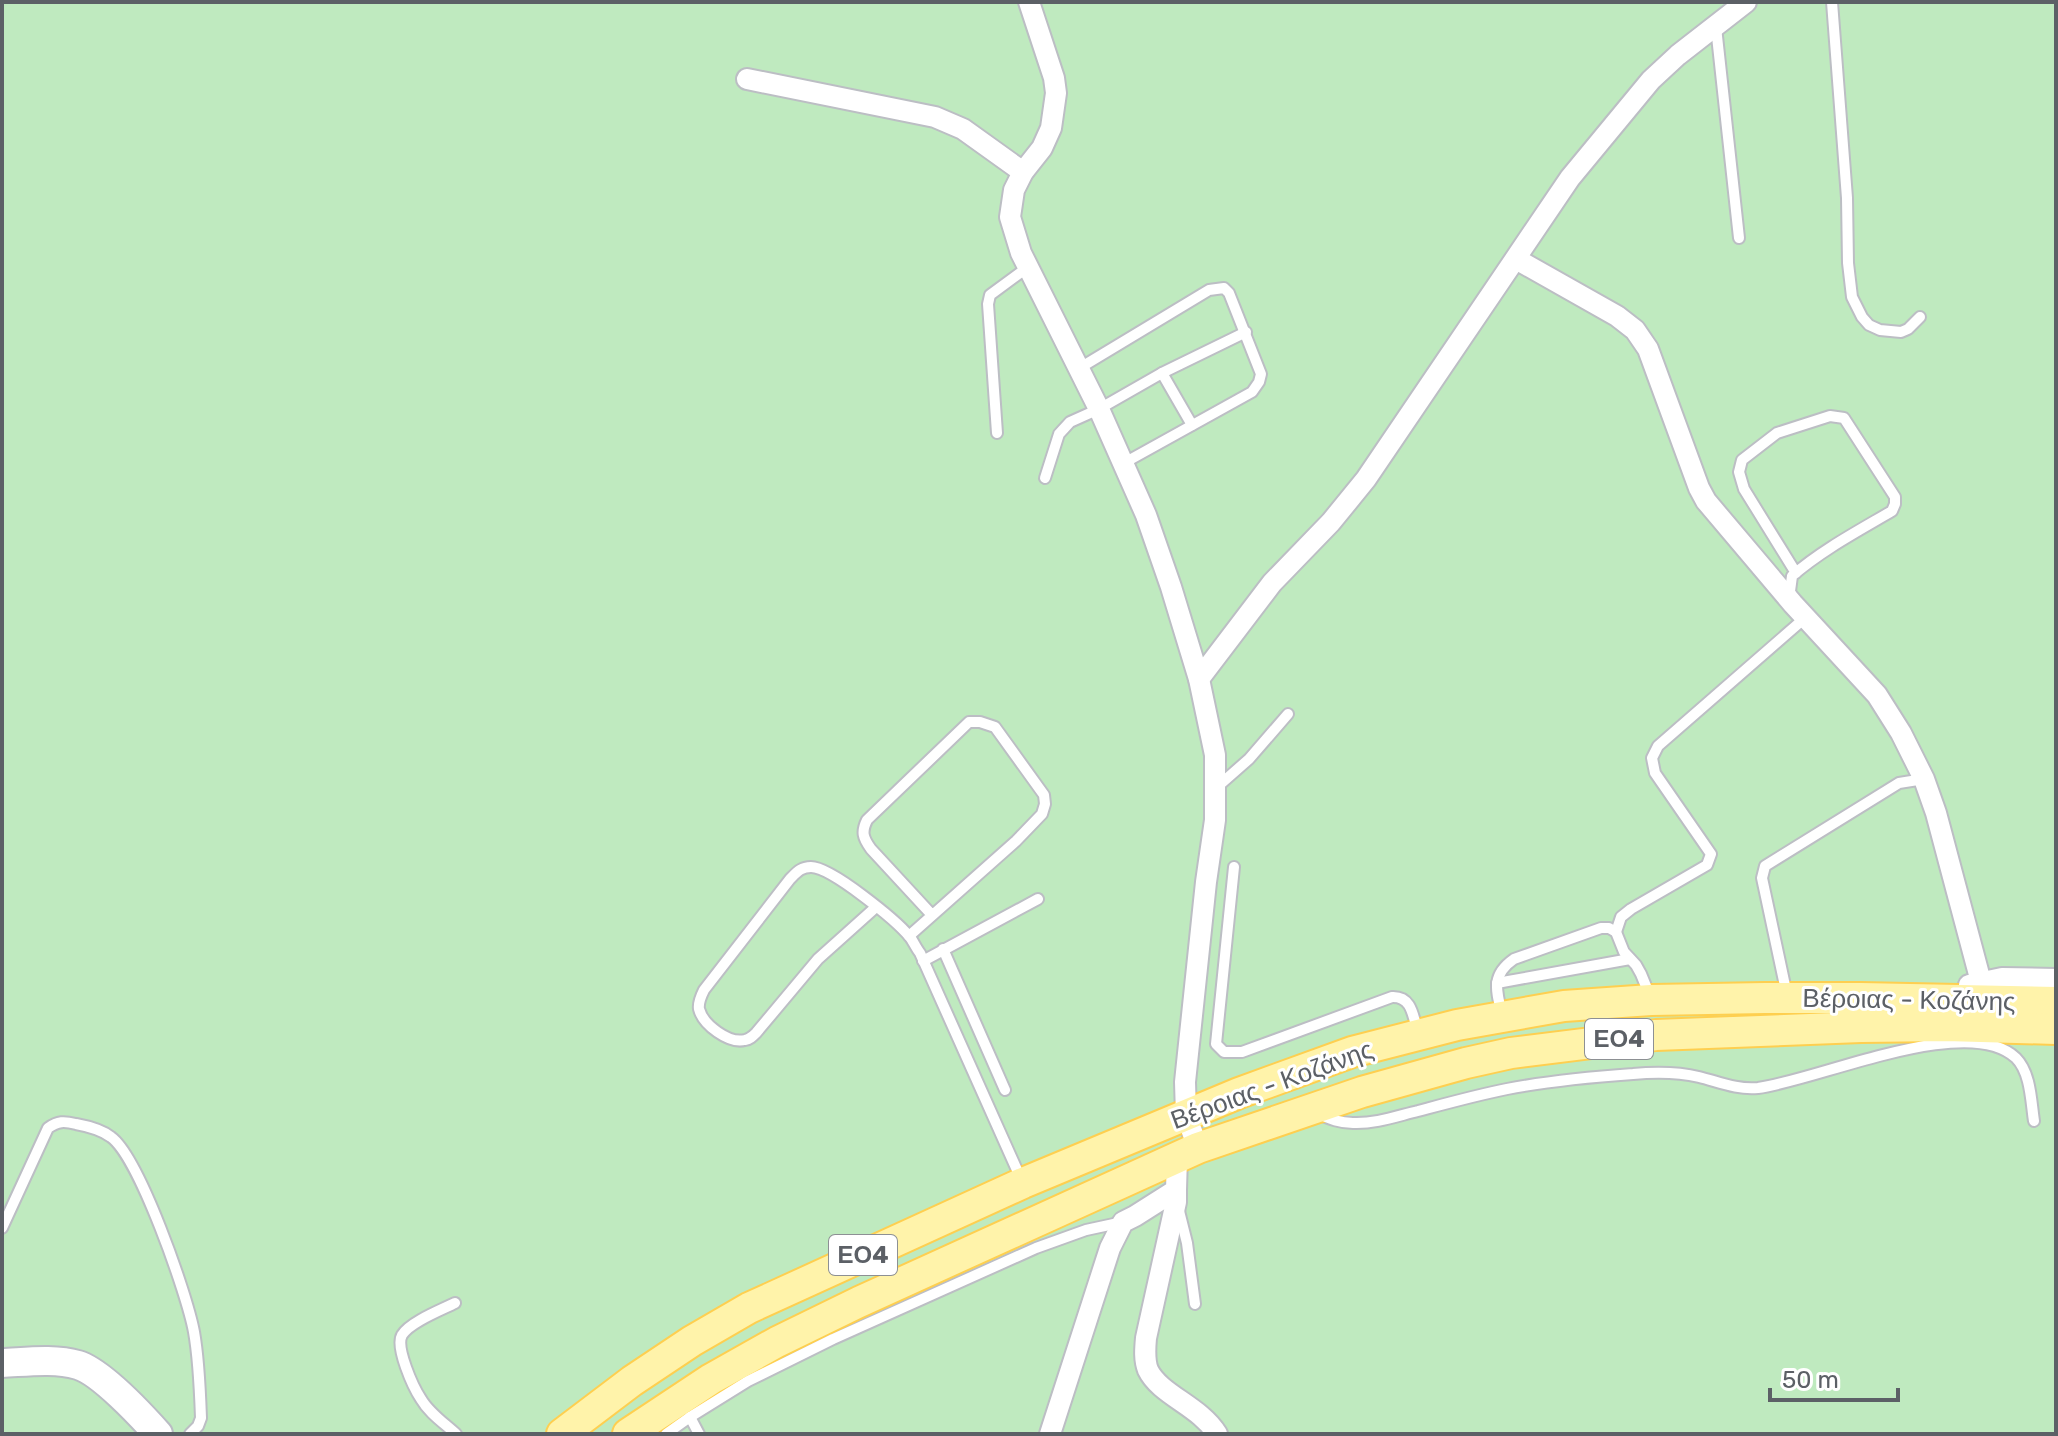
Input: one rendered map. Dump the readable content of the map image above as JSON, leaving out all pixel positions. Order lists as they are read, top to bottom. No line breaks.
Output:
{"streets":{"main road":["Βέροιας - Κοζάνης","ΕΟ4"]},"scale_bar":"50 m"}
